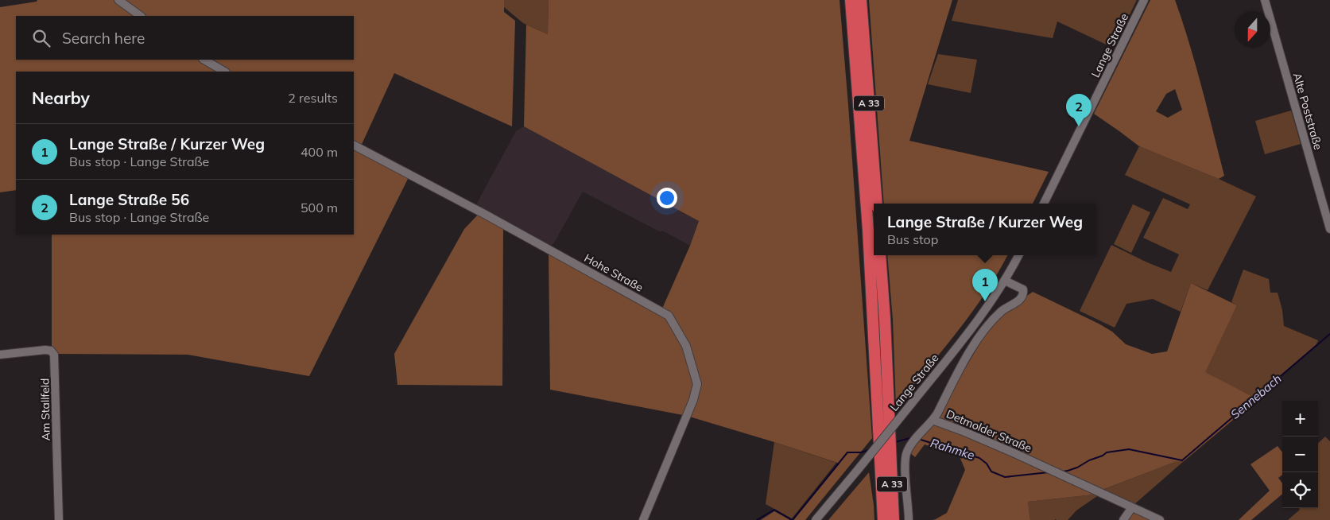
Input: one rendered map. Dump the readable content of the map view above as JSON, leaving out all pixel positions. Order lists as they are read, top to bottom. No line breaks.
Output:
{"streets":{"highway":["A 33"],"street":["Lange Straße","Alte Poststraße","Hohe Straße","Am Stallfeld","Detmolder Straße"]},"crossings":[["Lange Straße","Detmolder Straße"]],"water":["Sennebach","Rahmke"],"north":"bottom","page":{"search":"Search here","heading":["Nearby","2 results"],"pins":["2","1"],"list":[{"mark":"1","name":"Lange Straße / Kurzer Weg","note":"Bus stop · Lange Straße","value":"400 m"},{"mark":"2","name":"Lange Straße 56","note":"Bus stop · Lange Straße","value":"500 m"}],"popup":["Lange Straße / Kurzer Weg","Bus stop"],"map_buttons":["+","−"]}}
